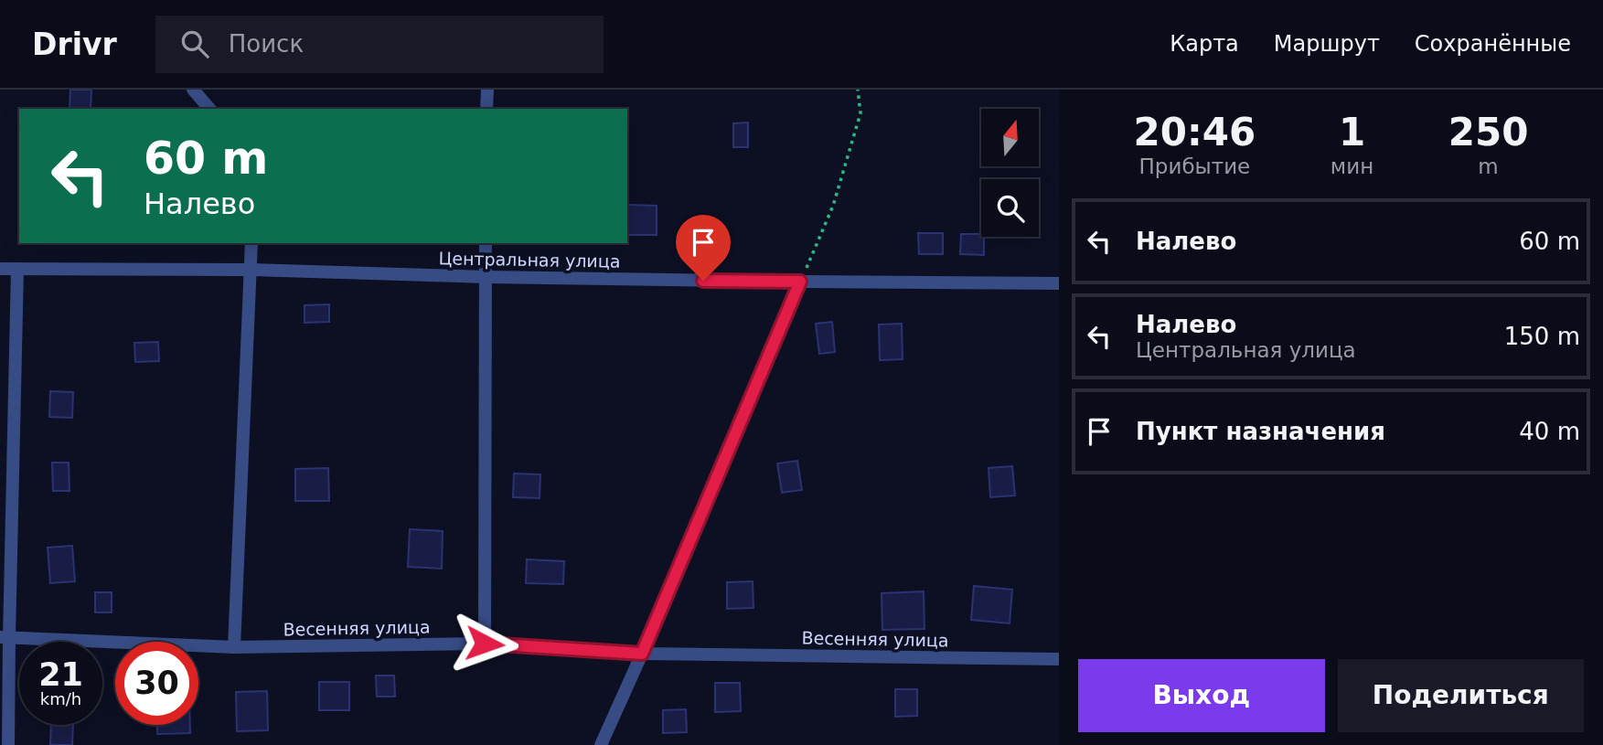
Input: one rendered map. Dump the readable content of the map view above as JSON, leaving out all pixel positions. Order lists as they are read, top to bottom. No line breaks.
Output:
{"streets":{"street":["Центральная улица","Весенняя улица"]},"north":"top","page":{"header":"Drivr","search":"Поиск","nav":["Карта","Маршрут","Сохранённые"],"eta":["20:46","Прибытие","1","мин","250","m"],"turn":["60 m","Налево"],"list":[{"name":"Налево","value":"60 m"},{"name":"Налево","note":"Центральная улица","value":"150 m"},{"name":"Пункт назначения","value":"40 m"}],"speed":"21 km/h","limit":"30","buttons":["Выход","Поделиться"]}}
